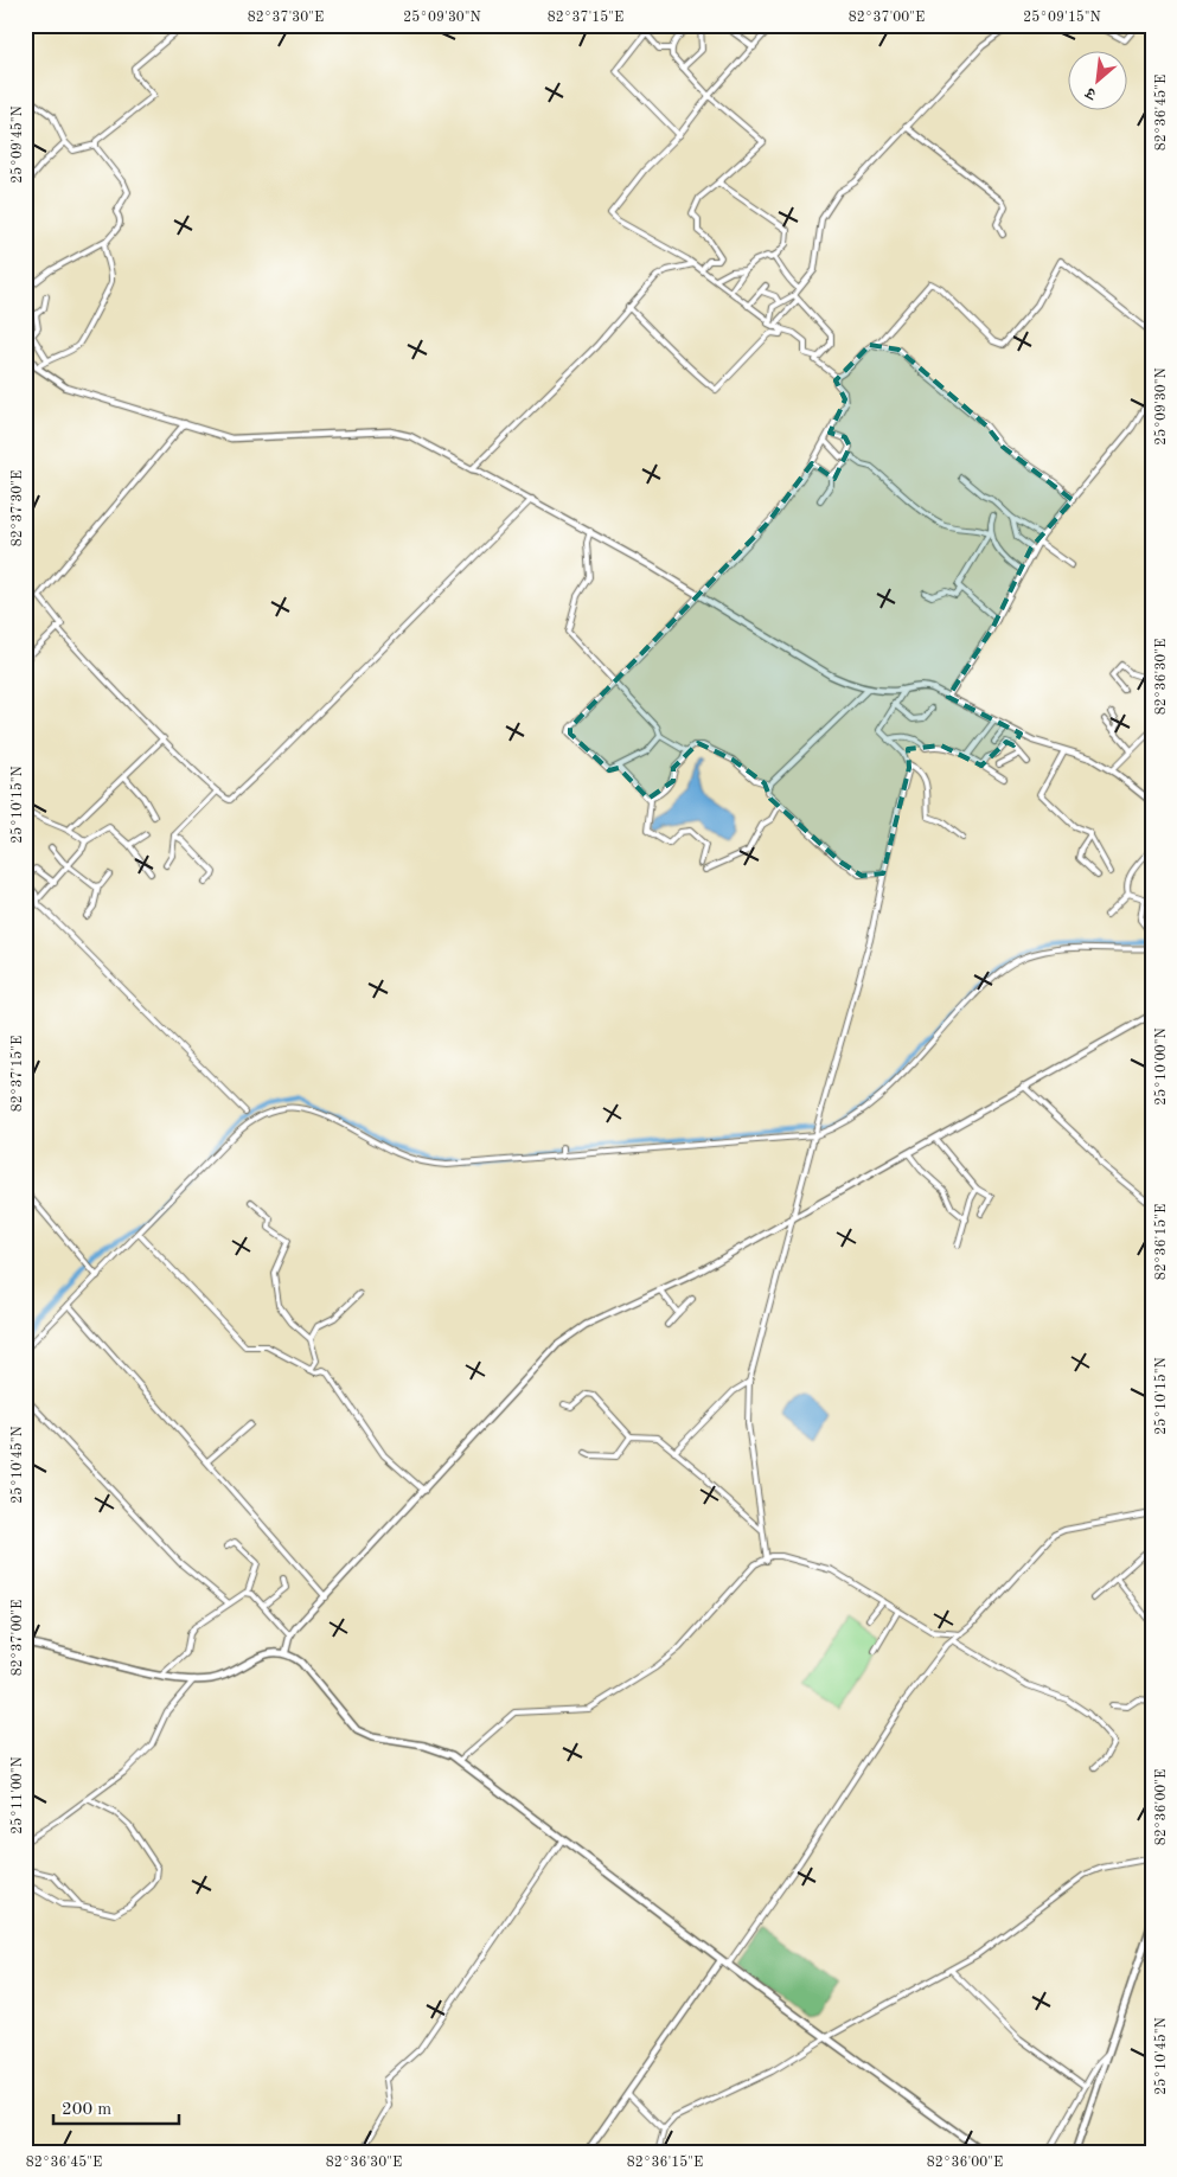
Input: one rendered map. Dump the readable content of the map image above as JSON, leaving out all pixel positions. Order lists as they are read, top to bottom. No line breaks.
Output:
{"scale_bar":"200 m","north":"bottom left","coordinates":["82°37'30\"E","25°09'30\"N","82°37'15\"E","82°37'00\"E","25°09'15\"N","82°36'45\"E","25°09'45\"N","82°36'30\"E","25°10'15\"N","25°10'00\"N","82°36'15\"E","25°10'45\"N","25°11'00\"N","82°36'00\"E"]}
